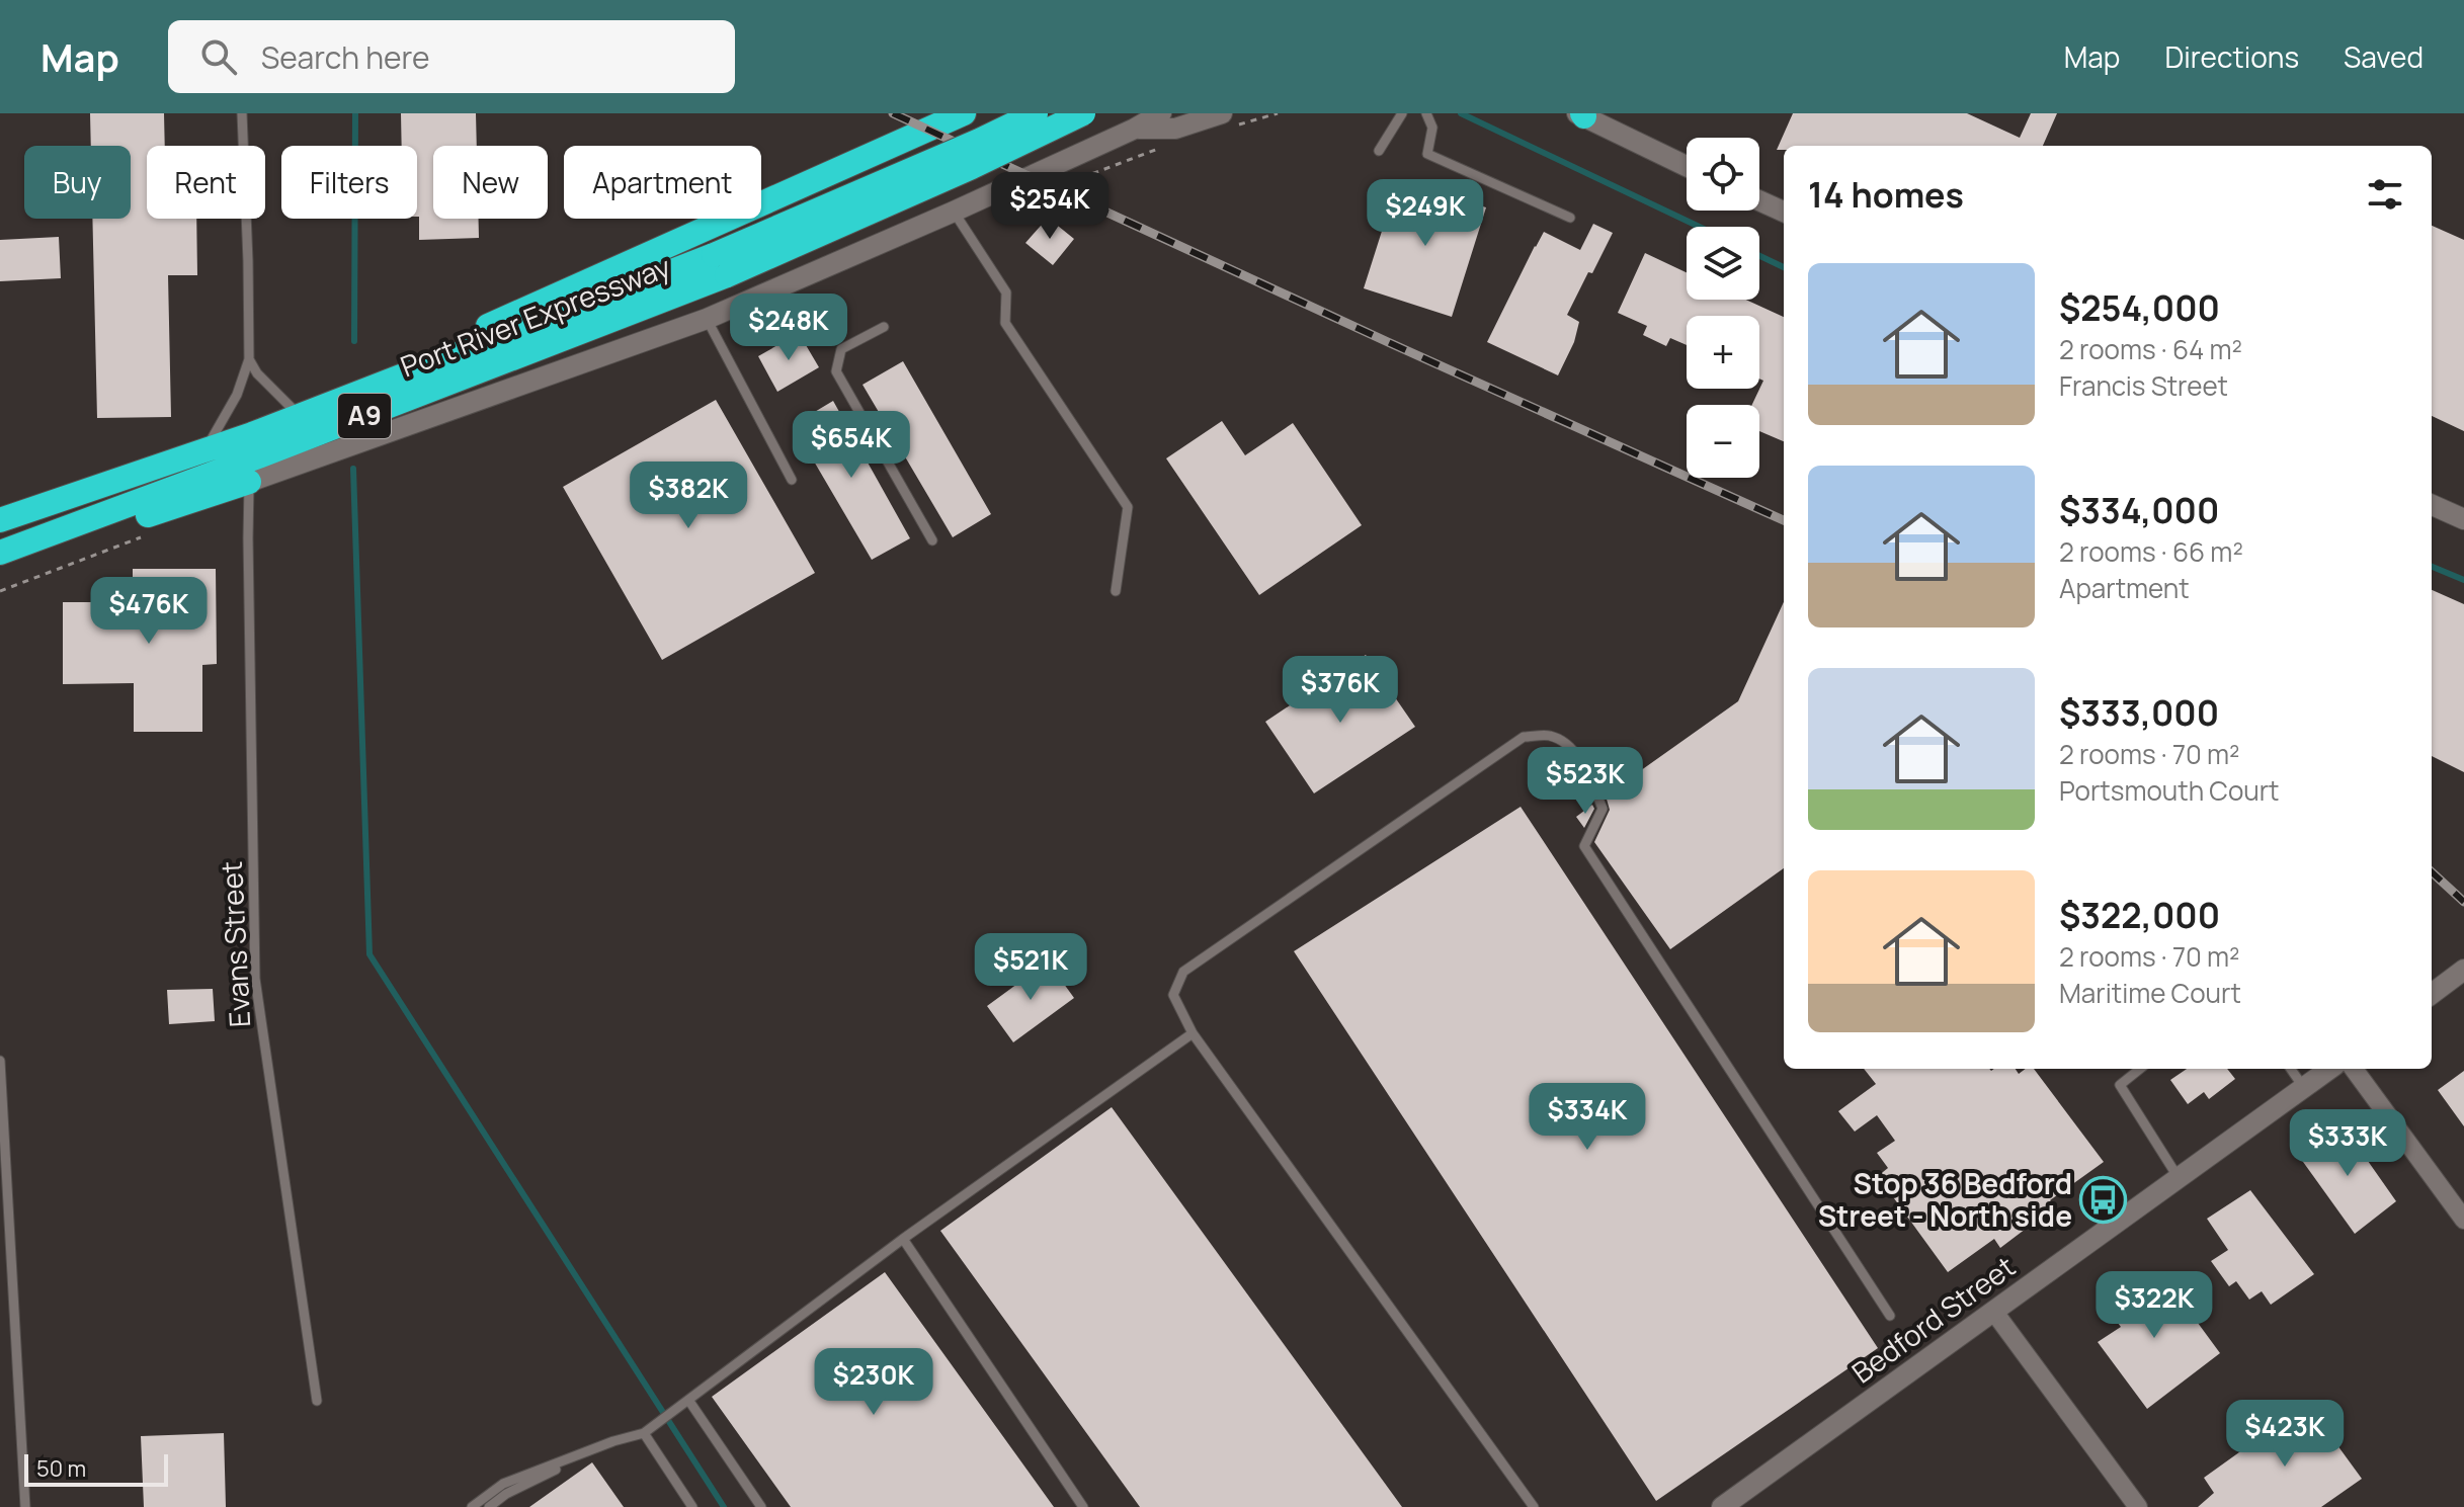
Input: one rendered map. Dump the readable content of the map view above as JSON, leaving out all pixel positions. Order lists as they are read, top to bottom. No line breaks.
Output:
{"streets":{"highway":["Port River Expressway","A9"],"main road":["Bedford Street"],"lane":["Evans Street"]},"places":{"bus stop":["Stop 36 Bedford Street - North side"]},"scale_bar":"50 m","page":{"header":"Map","search":"Search here","nav":["Map","Directions","Saved"],"map_buttons":["+","−"],"chip":["Buy","Rent","Filters","New","Apartment"],"heading":"14 homes","price":["$254K","$249K","$248K","$654K","$382K","$476K","$376K","$523K","$521K","$334K","$333K","$322K","$230K","$423K"],"list":[{"name":"$254,000","note":"2 rooms · 64 m² · Francis Street"},{"name":"$334,000","note":"2 rooms · 66 m² · Apartment"},{"name":"$333,000","note":"2 rooms · 70 m² · Portsmouth Court"},{"name":"$322,000","note":"2 rooms · 70 m² · Maritime Court"}],"scale":"50 m"}}
